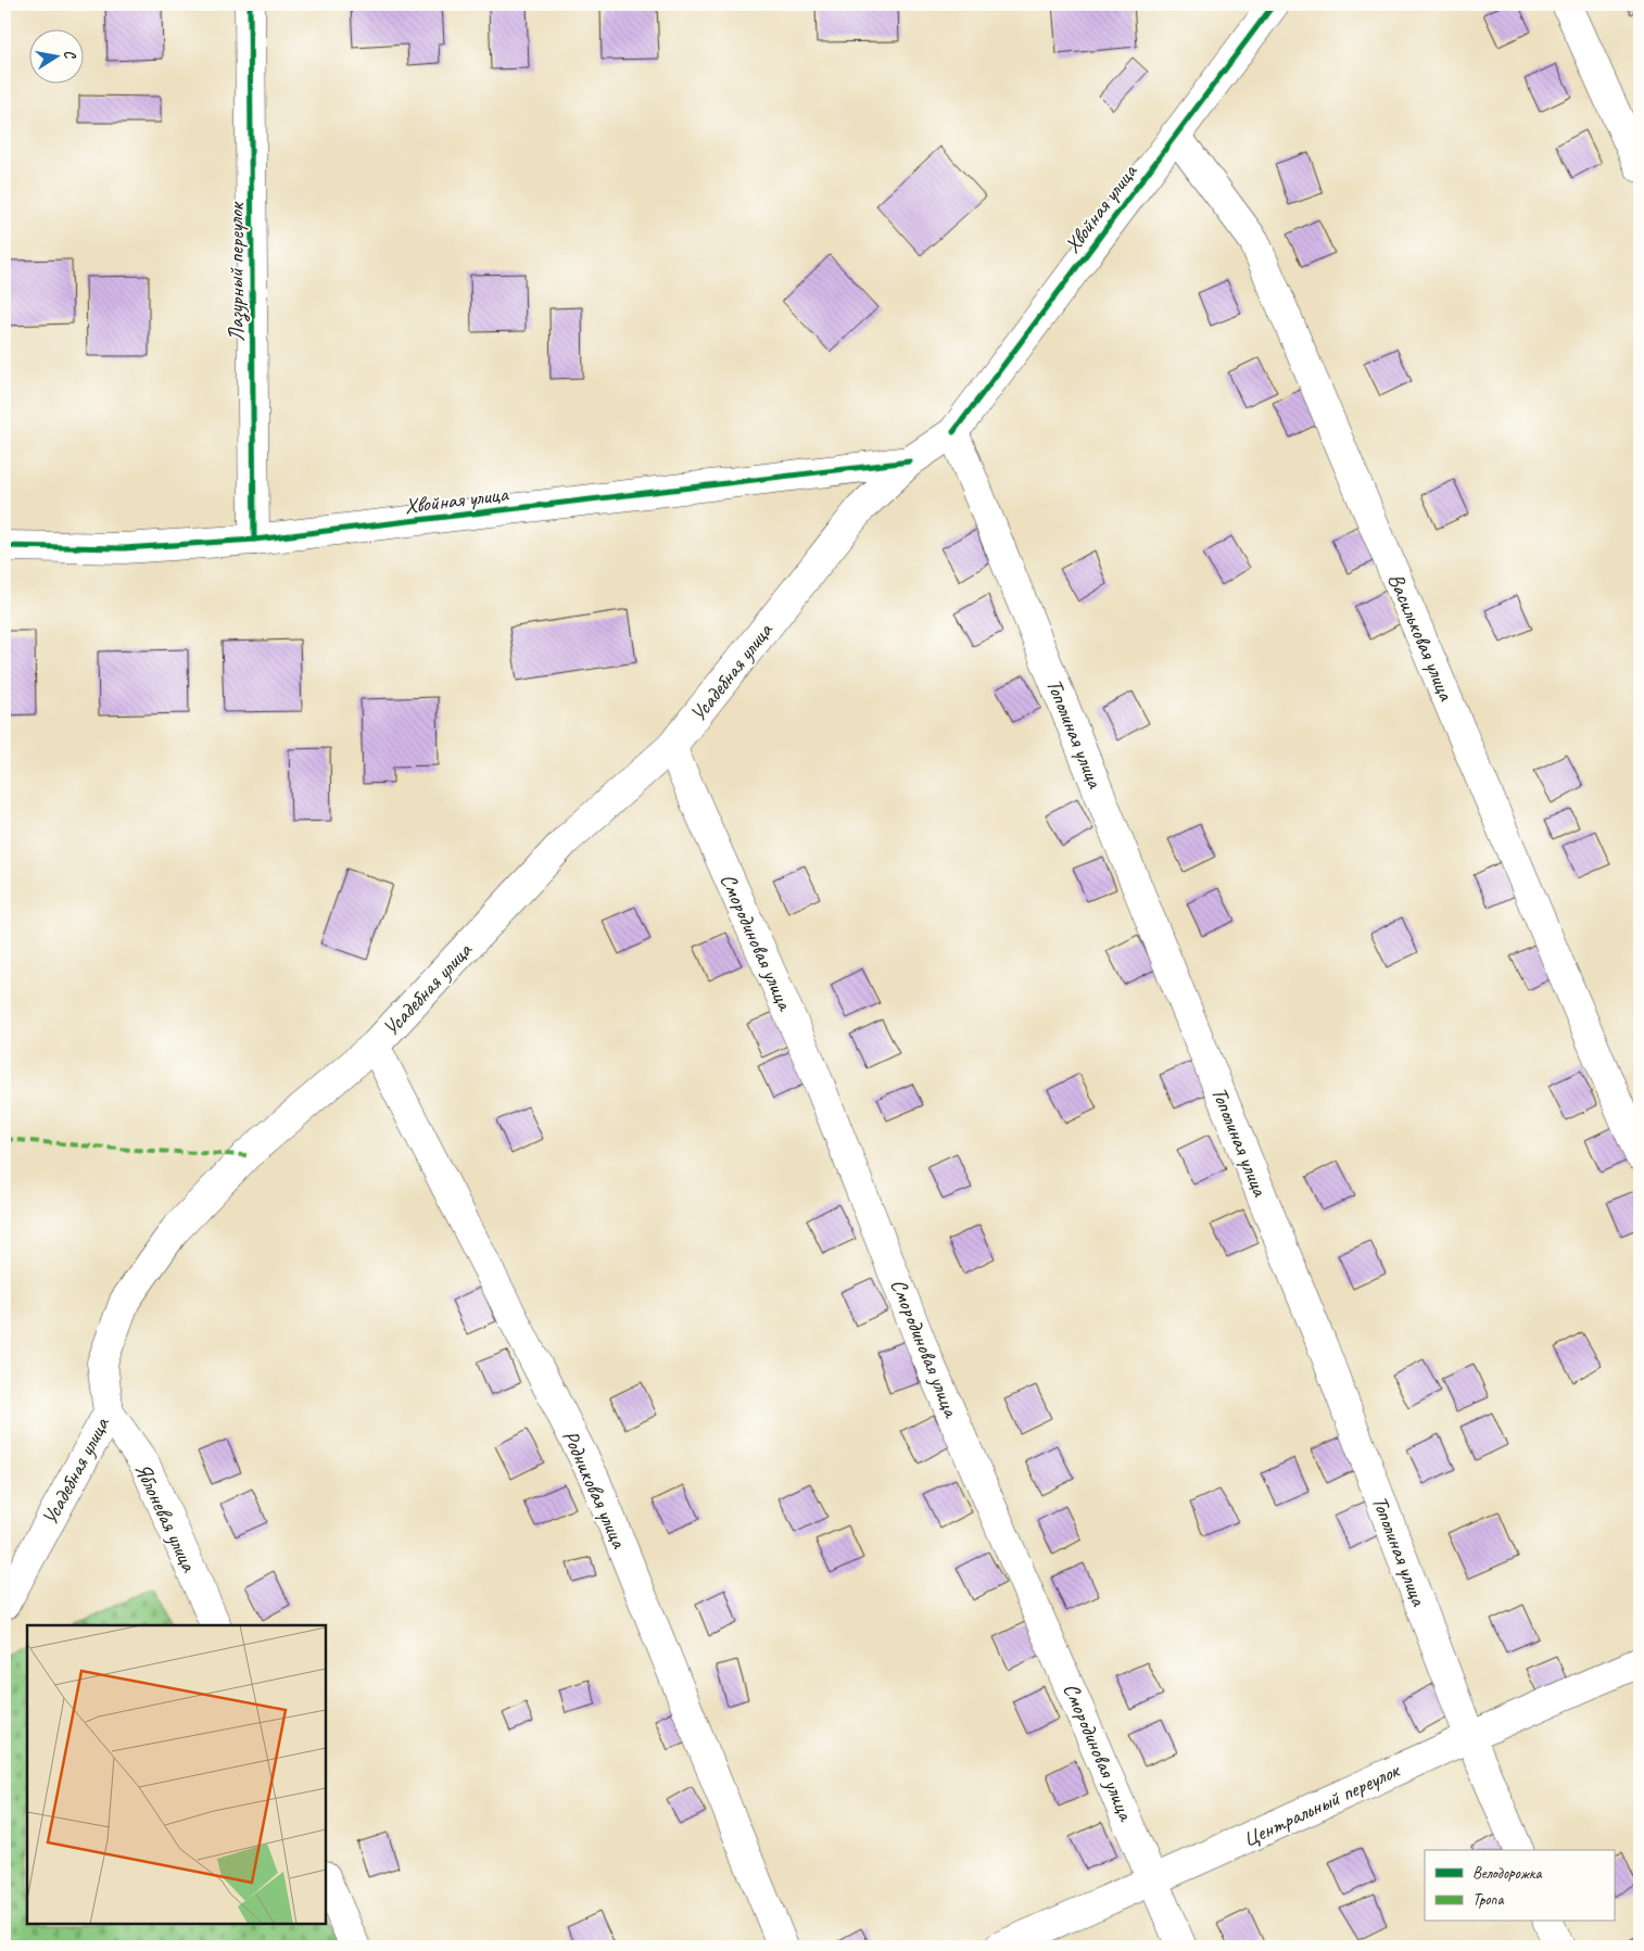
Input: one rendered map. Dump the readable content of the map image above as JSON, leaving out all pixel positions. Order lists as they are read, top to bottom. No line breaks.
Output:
{"streets":{"street":["Хвойная улица","Лазурный переулок","Васильковая улица","Усадебная улица","Тополиная улица","Смородиновая улица","Родниковая улица","Яблоневая улица","Центральный переулок"]},"crossings":[["Хвойная улица","Лазурный переулок"],["Хвойная улица","Васильковая улица"],["Хвойная улица","Усадебная улица"],["Хвойная улица","Тополиная улица"],["Усадебная улица","Тополиная улица"],["Усадебная улица","Смородиновая улица"],["Усадебная улица","Родниковая улица"],["Усадебная улица","Яблоневая улица"],["Тополиная улица","Центральный переулок"],["Смородиновая улица","Центральный переулок"]],"legend":["Велодорожка","Тропа"],"north":"right"}
